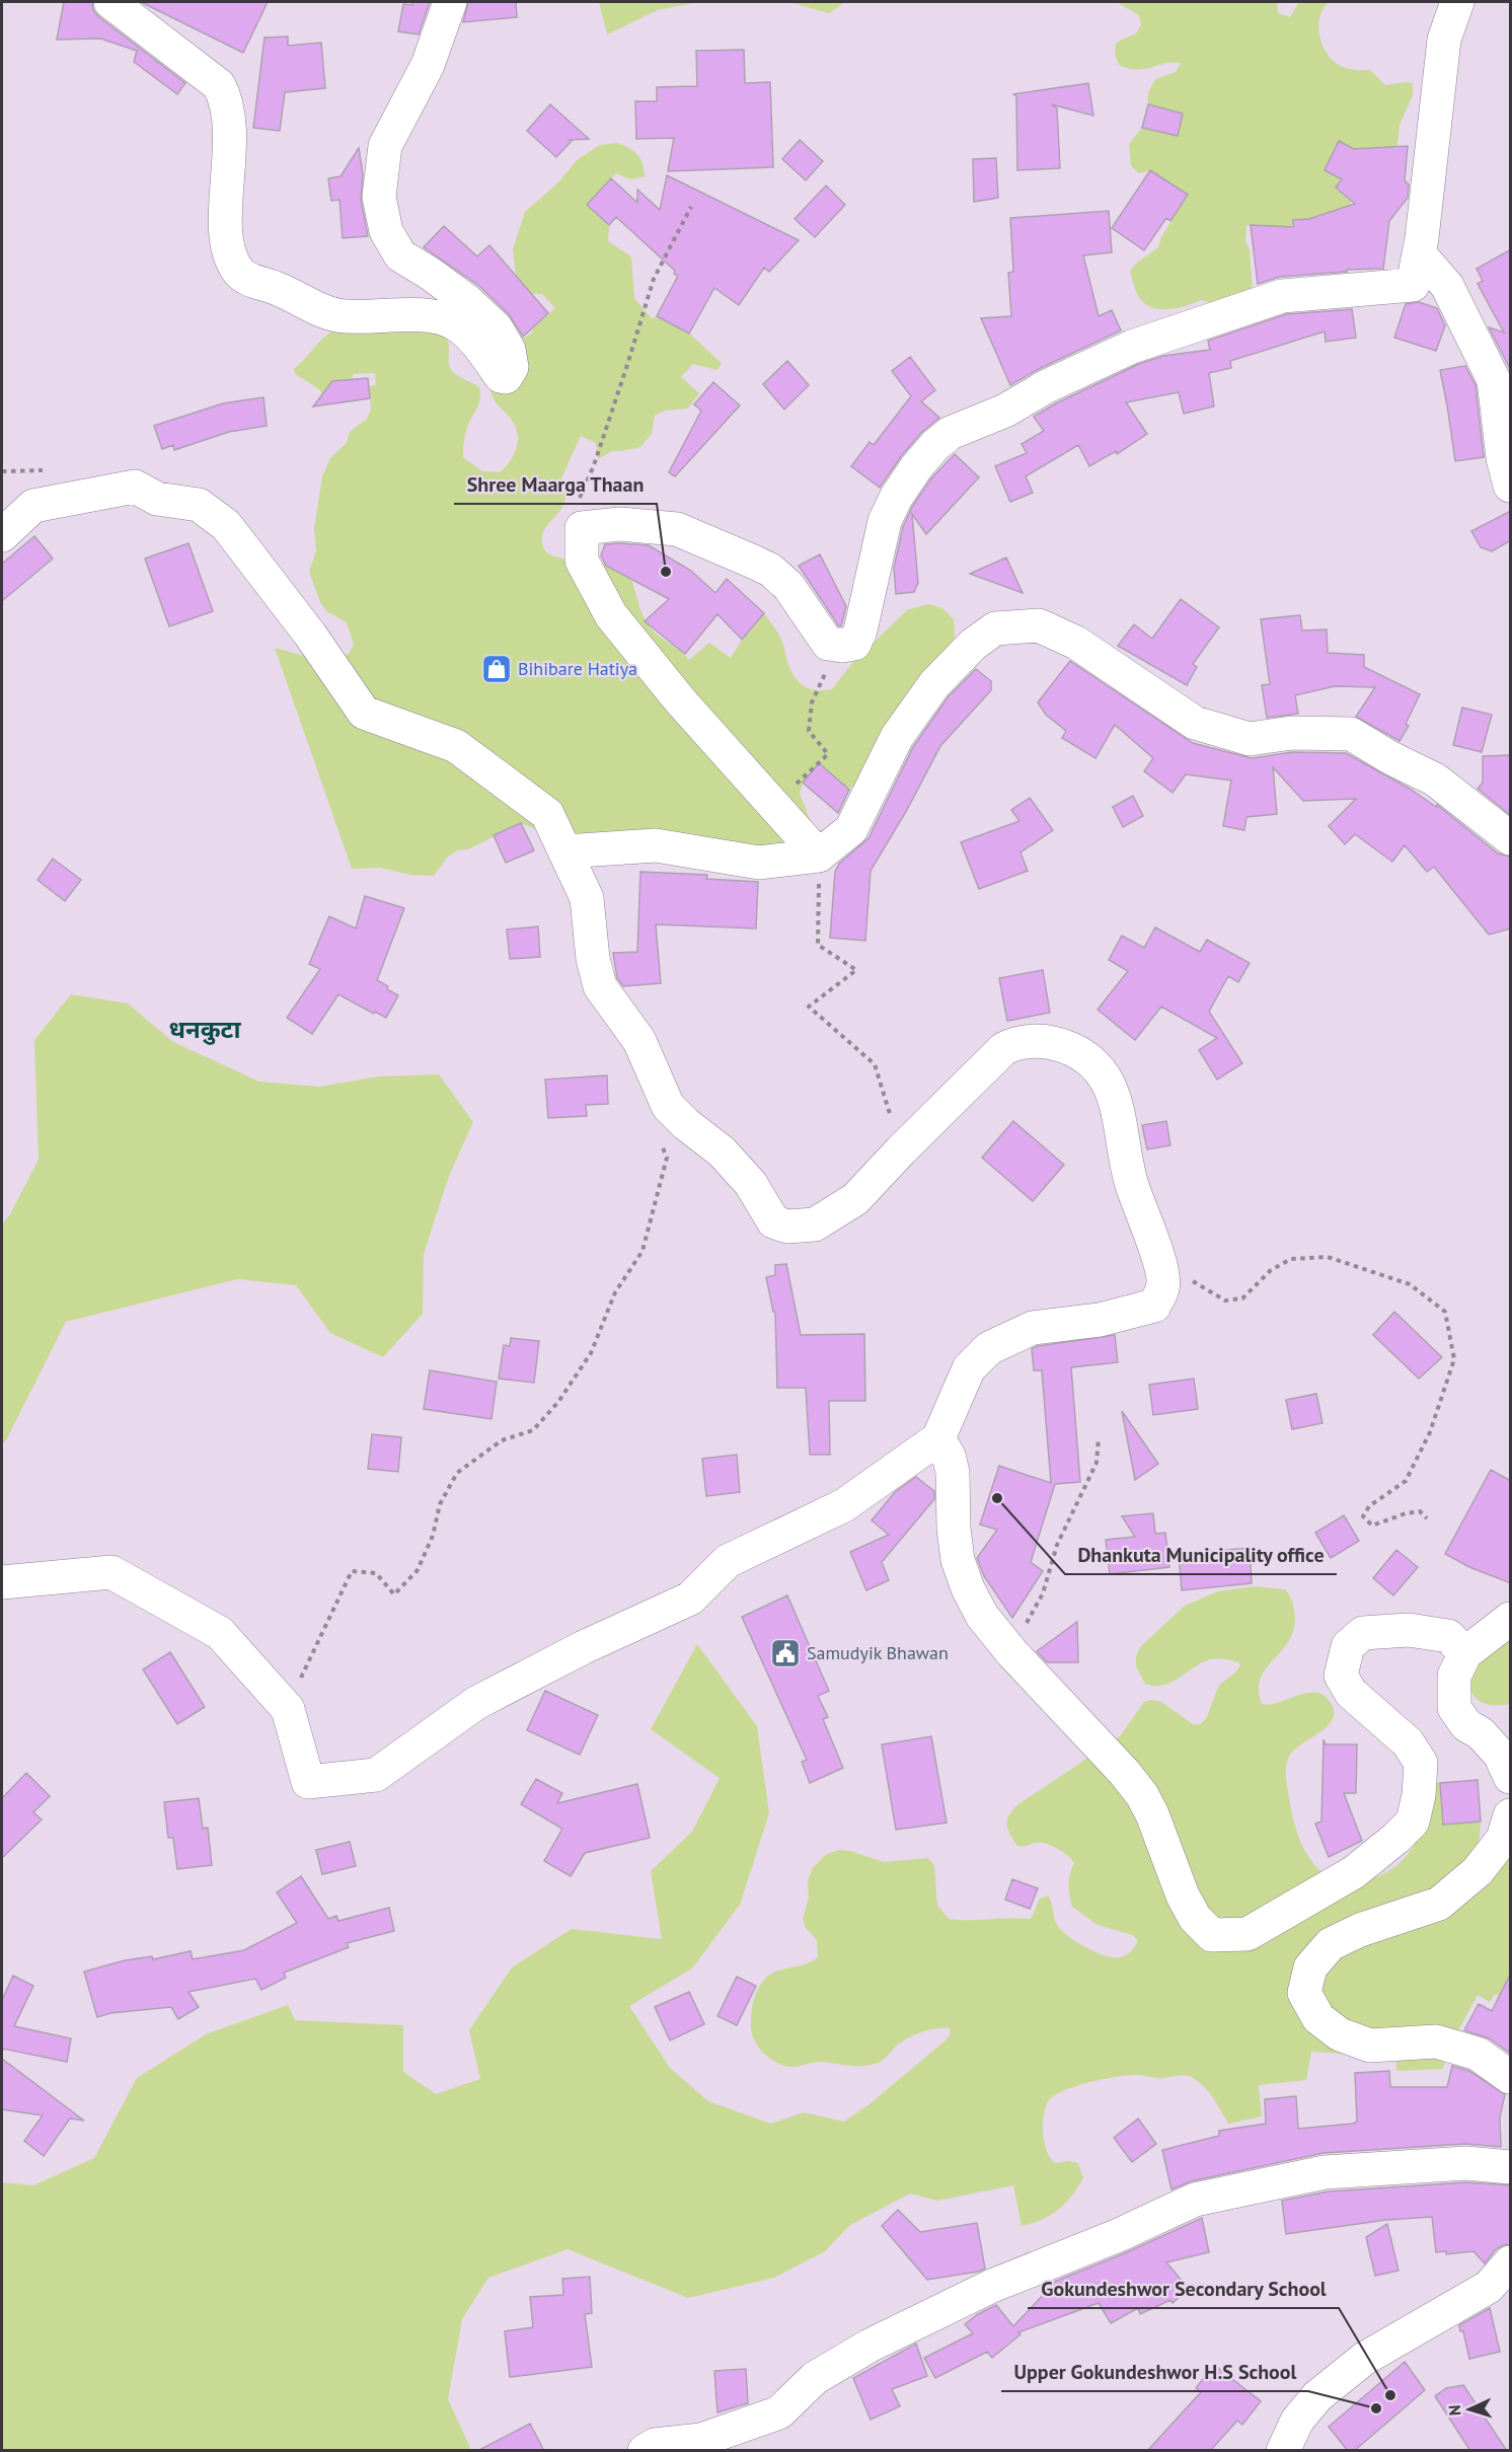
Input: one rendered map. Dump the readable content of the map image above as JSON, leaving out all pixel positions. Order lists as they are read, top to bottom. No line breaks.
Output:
{"districts":["धनकुटा"],"places":{"other":["Shree Maarga Thaan","Dhankuta Municipality office","Gokundeshwor Secondary School","Upper Gokundeshwor H.S School"],"shop":["Bihibare Hatiya"],"public building":["Samudyik Bhawan"]},"north":"left"}
